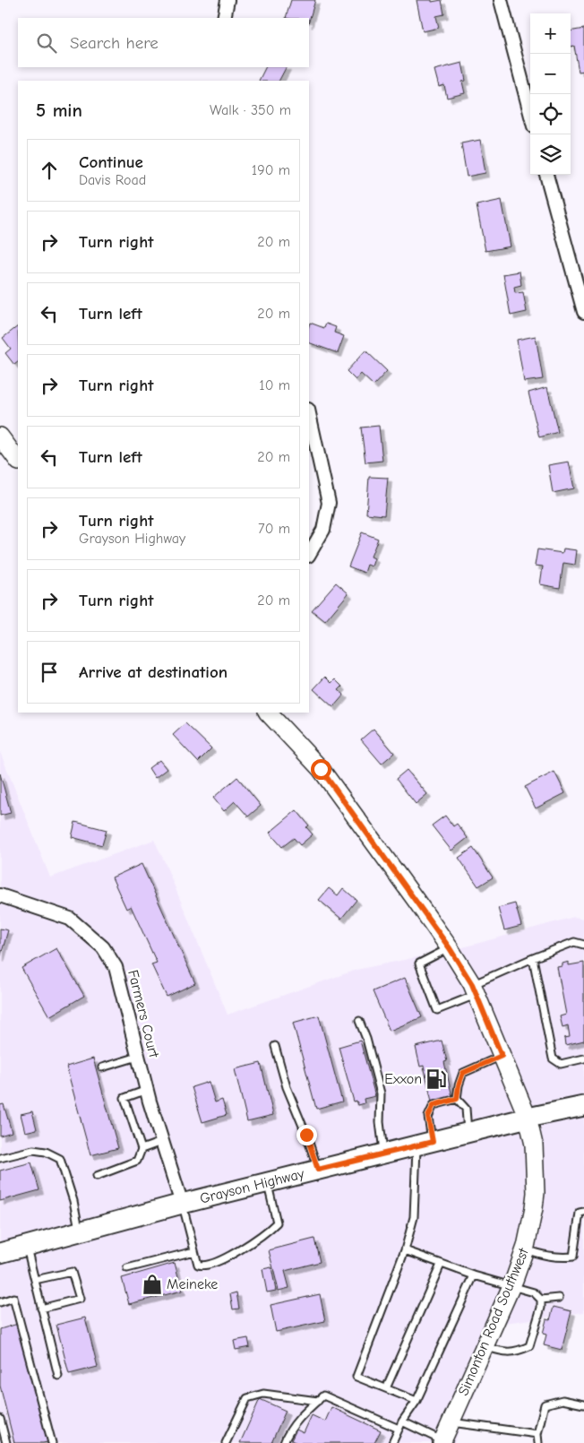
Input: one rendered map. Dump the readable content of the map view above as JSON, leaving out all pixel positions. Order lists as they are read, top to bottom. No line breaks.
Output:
{"streets":{"main road":["Grayson Highway"],"street":["Farmers Court","Simonton Road Southwest"]},"crossings":[["Farmers Court","Grayson Highway"],["Grayson Highway","Simonton Road Southwest"]],"places":{"fuel station":["Exxon"],"shop":["Meineke"]},"page":{"map_buttons":["+","−"],"search":"Search here","heading":["5 min","Walk · 350 m"],"list":[["Continue","Davis Road","190 m"],["Turn right","20 m"],["Turn left","20 m"],["Turn right","10 m"],["Turn left","20 m"],["Turn right","Grayson Highway","70 m"],["Turn right","20 m"],"Arrive at destination"]}}
